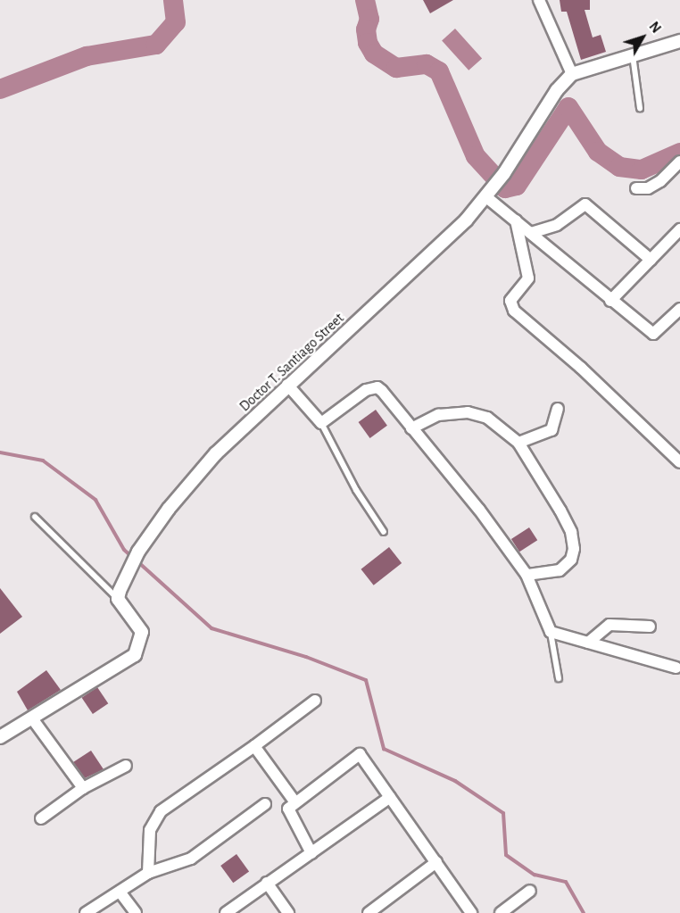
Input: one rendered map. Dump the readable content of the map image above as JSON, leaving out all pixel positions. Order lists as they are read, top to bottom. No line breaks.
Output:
{"streets":{"street":["Doctor T. Santiago Street"]},"north":"top right"}
